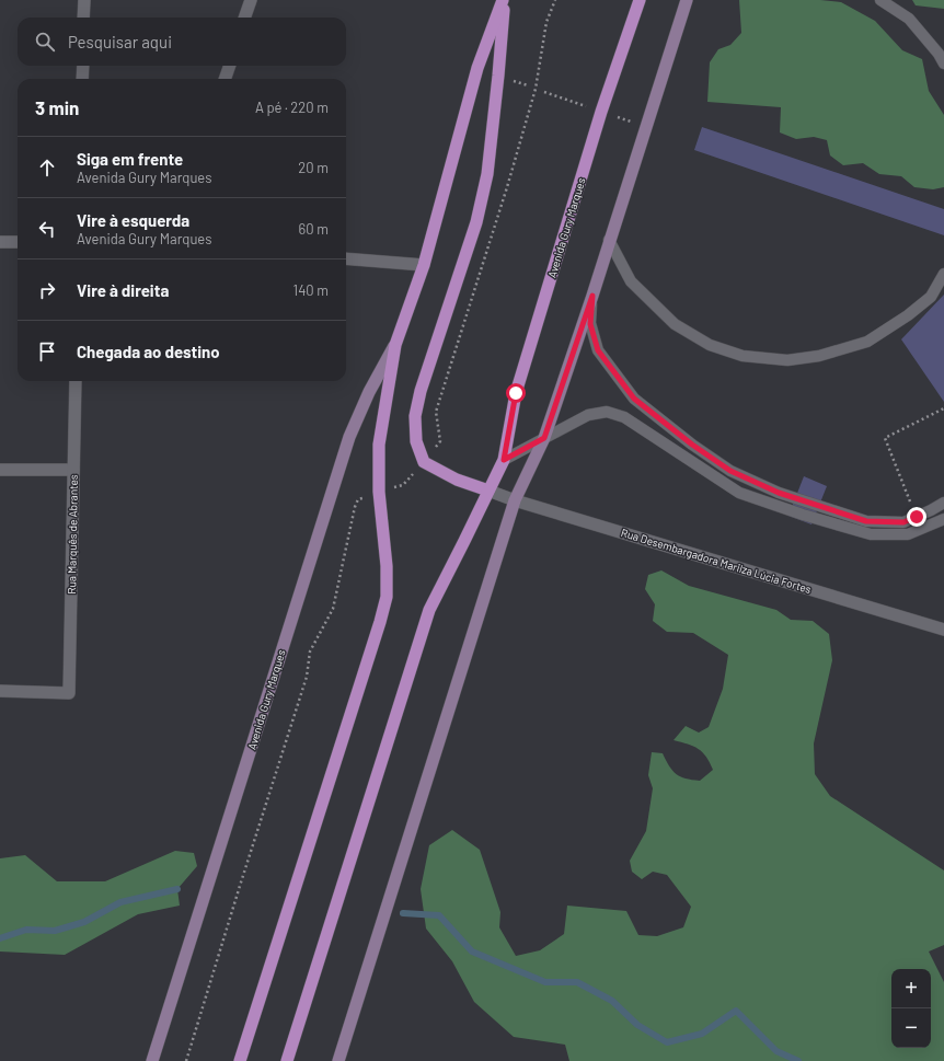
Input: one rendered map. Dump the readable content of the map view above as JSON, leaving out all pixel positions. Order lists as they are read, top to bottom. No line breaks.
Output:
{"streets":{"main road":["Avenida Gury Marques"],"street":["Rua Marquês de Abrantes","Rua Desembargadora Marilza Lúcia Fortes"]},"crossings":[["Avenida Gury Marques","Rua Desembargadora Marilza Lúcia Fortes"]],"page":{"search":"Pesquisar aqui","heading":["3 min","A pé · 220 m"],"list":[["Siga em frente","Avenida Gury Marques","20 m"],["Vire à esquerda","Avenida Gury Marques","60 m"],["Vire à direita","140 m"],"Chegada ao destino"],"map_buttons":["+","−"]}}
